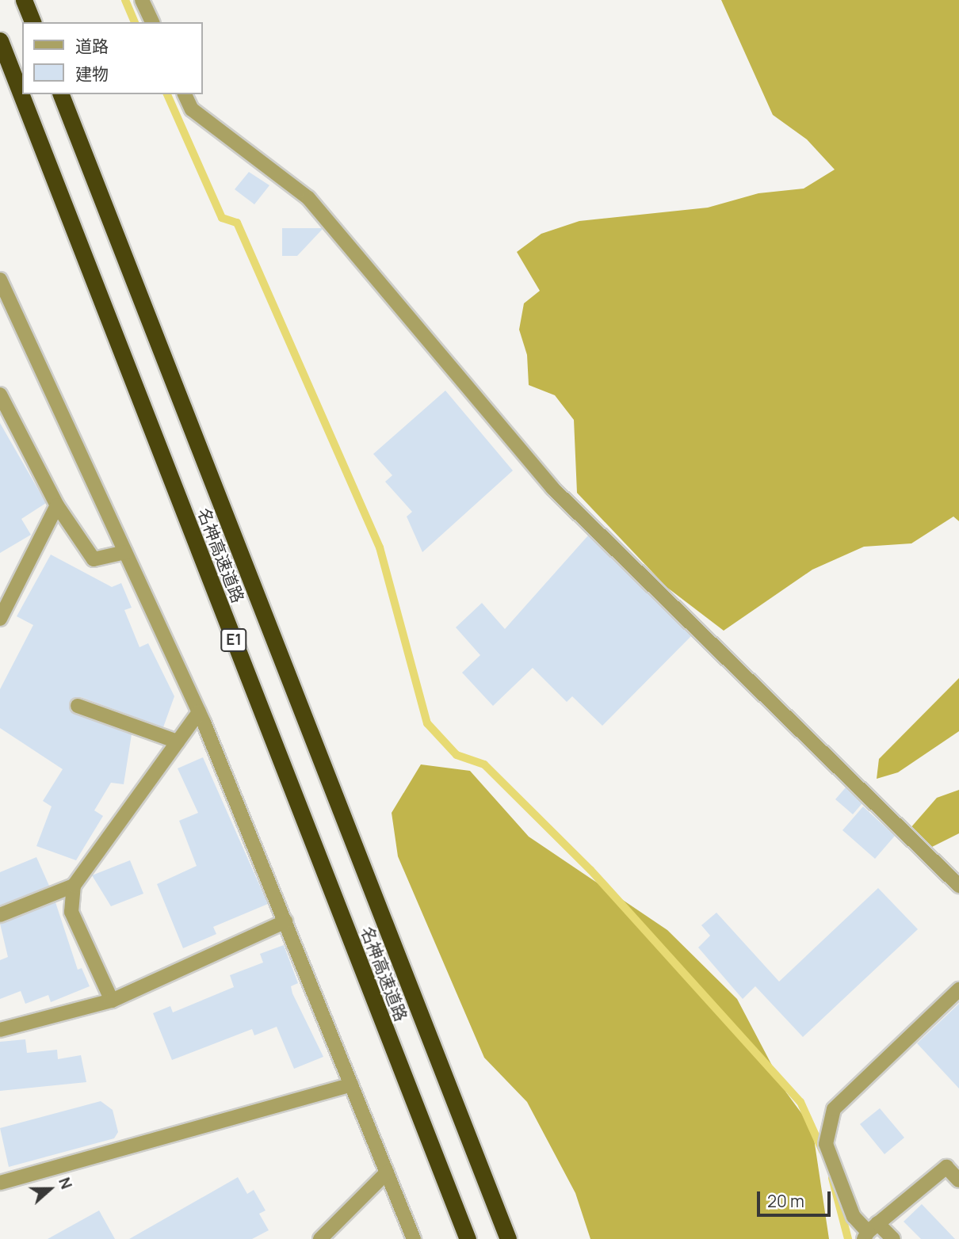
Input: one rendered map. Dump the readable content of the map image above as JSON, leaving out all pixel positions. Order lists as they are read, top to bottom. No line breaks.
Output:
{"streets":{"highway":["名神高速道路","E1"]},"legend":["道路","建物"],"scale_bar":"20 m","north":"right"}
